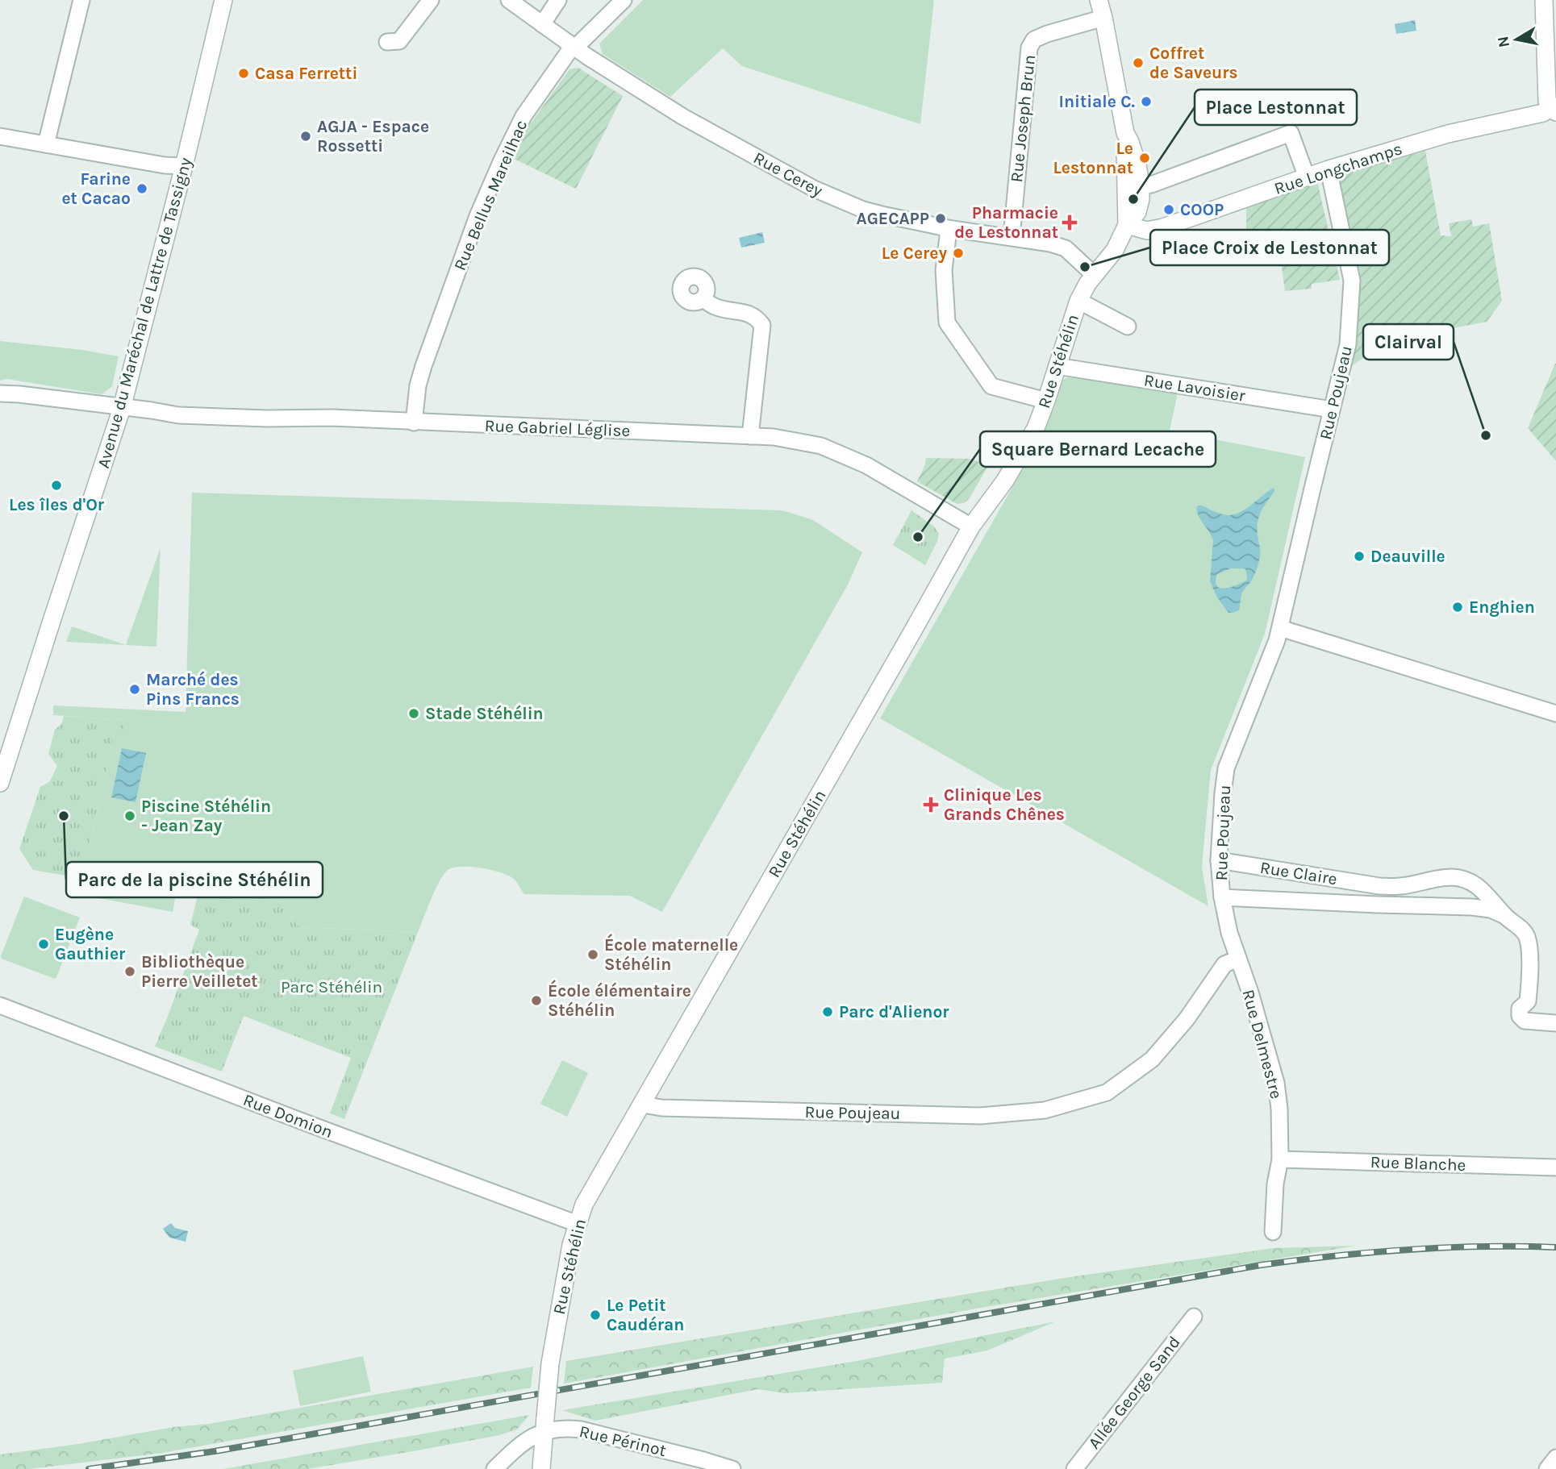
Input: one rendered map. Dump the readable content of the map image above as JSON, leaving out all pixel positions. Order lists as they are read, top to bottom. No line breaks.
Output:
{"streets":{"street":["Rue Joseph Brun","Rue Longchamps","Rue Cerey","Rue Bellus Mareilhac","Avenue du Maréchal de Lattre de Tassigny","Rue Stéhélin","Rue Lavoisier","Rue Poujeau","Rue Gabriel Léglise","Rue Claire","Rue Delmestre","Rue Domion","Rue Blanche","Allée George Sand","Rue Périnot"]},"crossings":[["Rue Joseph Brun","Rue Cerey"],["Rue Longchamps","Rue Stéhélin"],["Rue Longchamps","Rue Poujeau"],["Rue Cerey","Rue Bellus Mareilhac"],["Rue Cerey","Rue Stéhélin"],["Rue Bellus Mareilhac","Rue Gabriel Léglise"],["Avenue du Maréchal de Lattre de Tassigny","Rue Gabriel Léglise"],["Rue Stéhélin","Rue Lavoisier"],["Rue Stéhélin","Rue Poujeau"],["Rue Stéhélin","Rue Gabriel Léglise"],["Rue Stéhélin","Rue Domion"],["Rue Stéhélin","Rue Périnot"],["Rue Lavoisier","Rue Poujeau"],["Rue Poujeau","Rue Claire"],["Rue Poujeau","Rue Delmestre"],["Rue Delmestre","Rue Blanche"]],"parks":["Parc Stéhélin"],"places":{"other":["Coffret de Saveurs","Casa Ferretti","Initiale C.","AGJA - Espace Rossetti","Le Lestonnat","Farine et Cacao","Place Lestonnat","COOP","AGECAPP","Le Cerey","Place Croix de Lestonnat","Clairval","Les îles d'Or","Square Bernard Lecache","Deauville","Enghien","Marché des Pins Francs","Stade Stéhélin","Parc de la piscine Stéhélin","Piscine Stéhélin - Jean Zay","Eugène Gauthier","École maternelle Stéhélin","Bibliothèque Pierre Veilletet","École élémentaire Stéhélin","Parc d'Alienor","Le Petit Caudéran"],"health":["Pharmacie de Lestonnat","Clinique Les Grands Chênes"]},"north":"left"}
